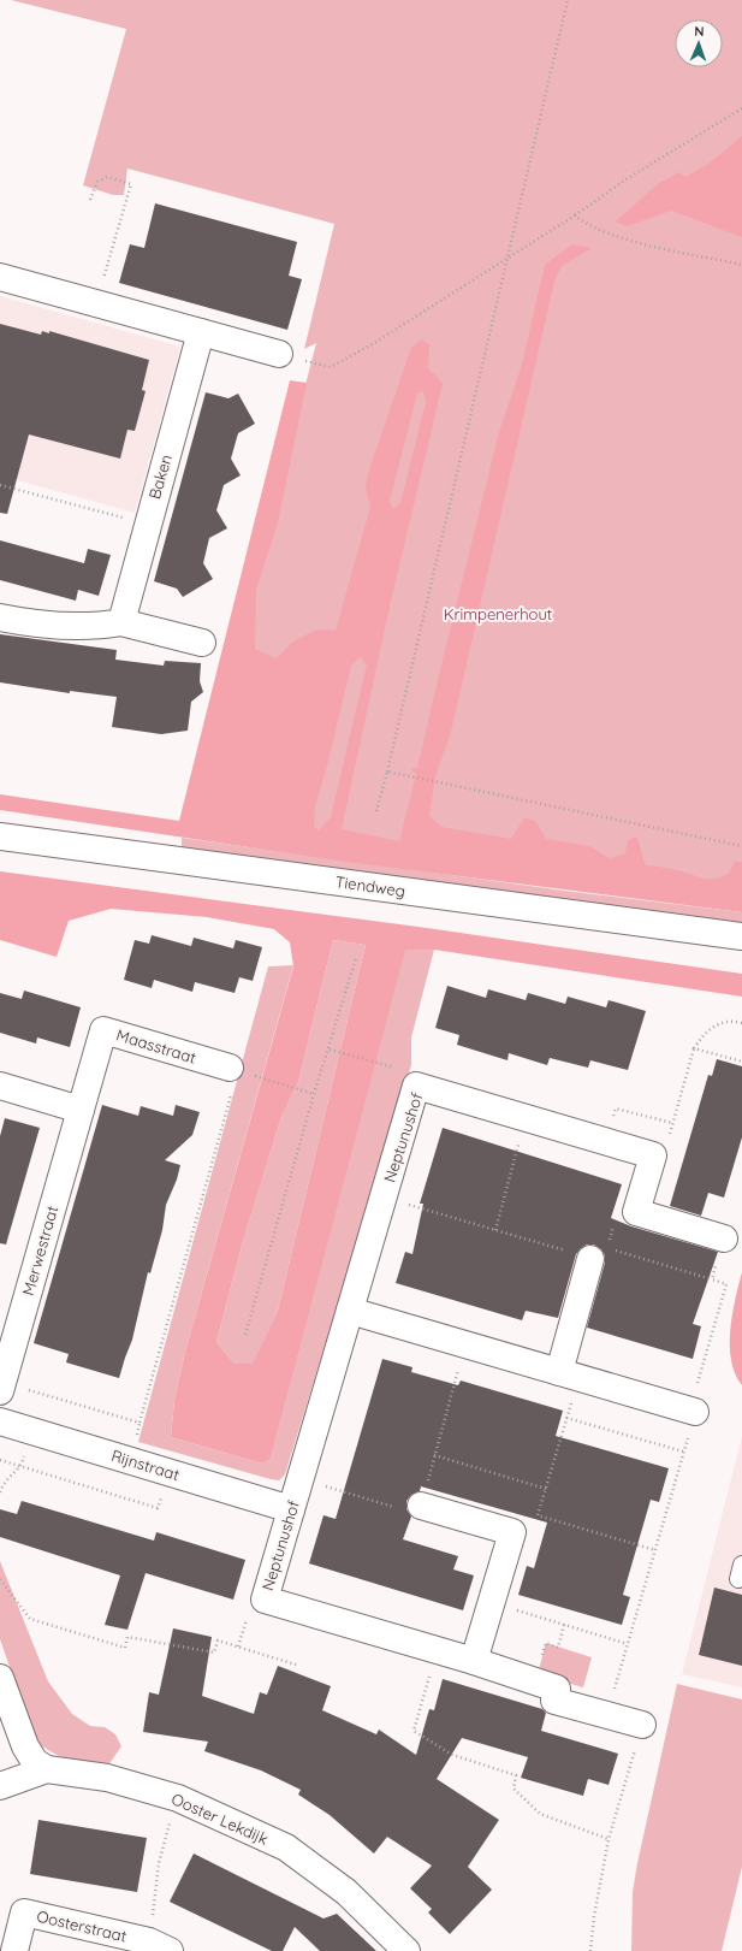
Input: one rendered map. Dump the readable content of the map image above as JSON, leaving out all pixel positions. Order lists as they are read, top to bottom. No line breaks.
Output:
{"streets":{"street":["Baken","Tiendweg","Maasstraat","Neptunushof","Merwestraat","Rijnstraat","Ooster Lekdijk","Oosterstraat"]},"crossings":[["Maasstraat","Merwestraat"],["Neptunushof","Rijnstraat"]],"parks":["Krimpenerhout"],"north":"top"}
